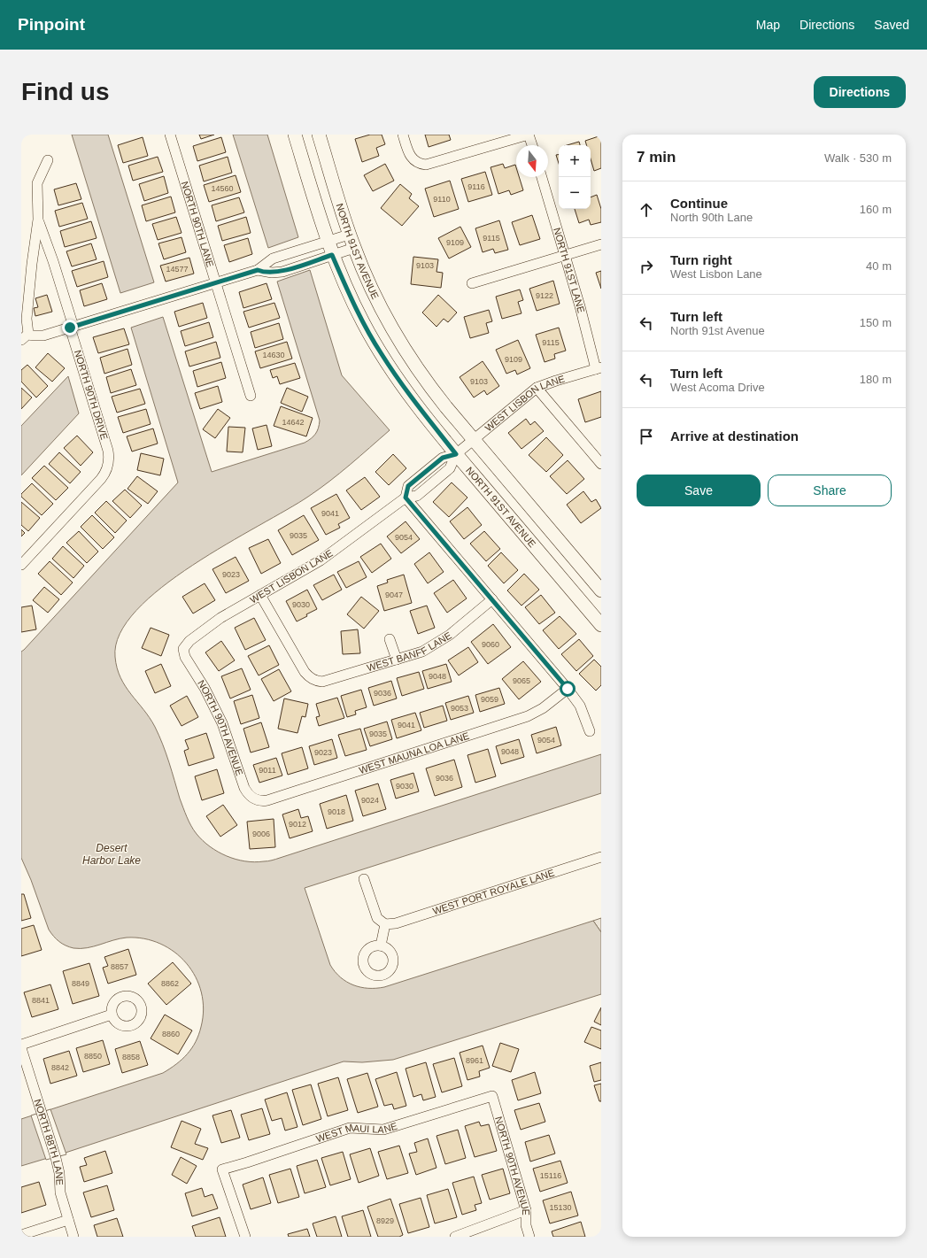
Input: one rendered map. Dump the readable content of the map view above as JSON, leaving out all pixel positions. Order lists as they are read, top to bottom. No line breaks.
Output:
{"streets":{"main road":["NORTH 91ST AVENUE"],"street":["NORTH 90TH LANE","NORTH 91ST LANE","NORTH 90TH DRIVE","WEST LISBON LANE","WEST BANFF LANE","NORTH 90TH AVENUE","WEST MAUNA LOA LANE","WEST PORT ROYALE LANE","WEST MAUI LANE","NORTH 88TH LANE"]},"crossings":[["NORTH 91ST AVENUE","WEST LISBON LANE"],["NORTH 91ST LANE","WEST LISBON LANE"],["WEST LISBON LANE","WEST BANFF LANE"],["WEST LISBON LANE","NORTH 90TH AVENUE"],["NORTH 90TH AVENUE","WEST MAUNA LOA LANE"],["NORTH 90TH AVENUE","WEST MAUI LANE"]],"water":["Desert Harbor Lake"],"house_numbers":["9116","14560","9110","9115","9109","9103","14577","9122","9115","14630","9109","9103","14642","9041","9035","9054","9023","9047","9030","9060","9048","9065","9036","9059","9053","9041","9035","9054","9048","9023","9011","9036","9030","9024","9018","9012","9006","8857","8849","8862","8841","8860","8850","8858","8961","8842","15116","15130","8929"],"north":"bottom","page":{"header":"Pinpoint","nav":["Map","Directions","Saved"],"buttons":["Directions",["Save","Share"]],"title":"Find us","heading":["7 min","Walk · 530 m"],"map_buttons":["+","−"],"list":[["Continue","North 90th Lane","160 m"],["Turn right","West Lisbon Lane","40 m"],["Turn left","North 91st Avenue","150 m"],["Turn left","West Acoma Drive","180 m"],"Arrive at destination"]}}
